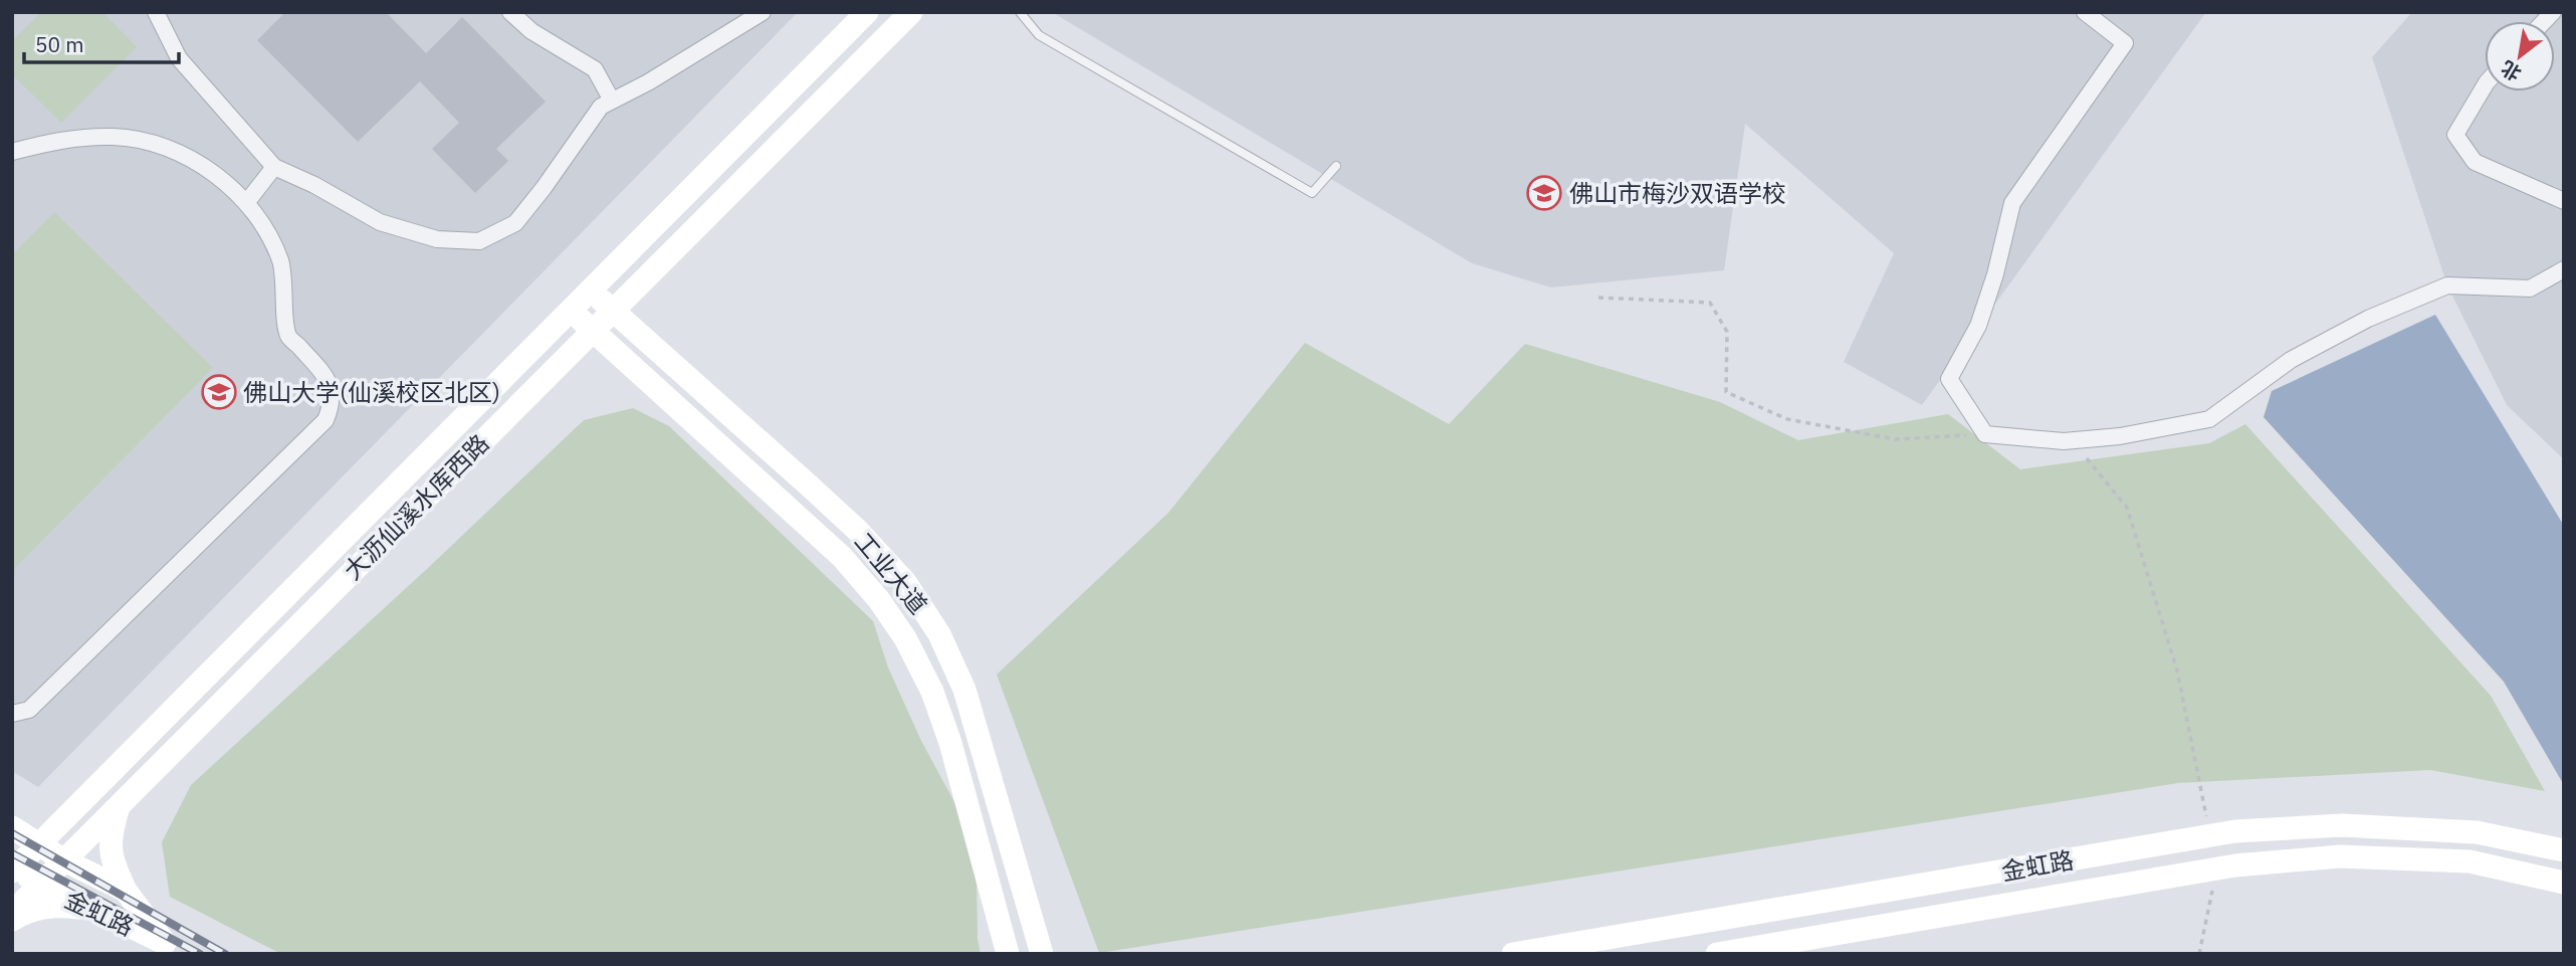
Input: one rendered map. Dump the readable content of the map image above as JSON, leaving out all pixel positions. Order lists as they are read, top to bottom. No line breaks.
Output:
{"streets":{"street":["大沥仙溪水库西路","工业大道","金虹路"]},"crossings":[["大沥仙溪水库西路","工业大道"],["大沥仙溪水库西路","金虹路"]],"places":{"school or university":["佛山市梅沙双语学校","佛山大学(仙溪校区北区)"]},"scale_bar":"50 m","north":"bottom left"}
